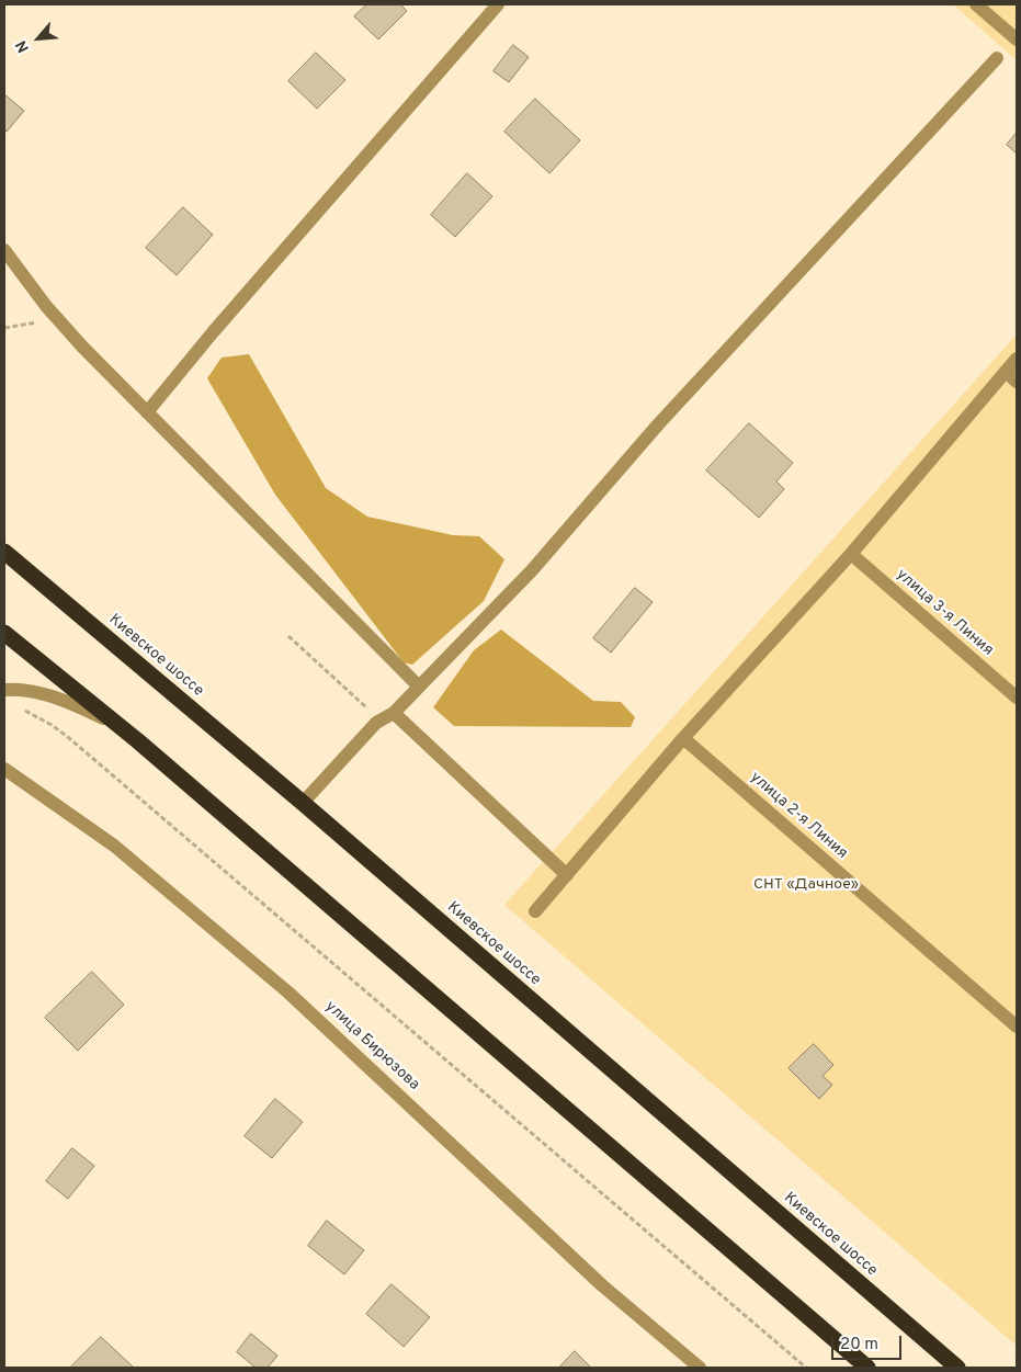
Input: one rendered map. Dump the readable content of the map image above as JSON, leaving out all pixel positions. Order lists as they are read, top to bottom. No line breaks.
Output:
{"streets":{"highway":["Киевское шоссе"],"street":["улица 3-я Линия","улица 2-я Линия","улица Бирюзова"]},"parks":["СНТ «Дачное»"],"scale_bar":"20 m","north":"bottom left"}
